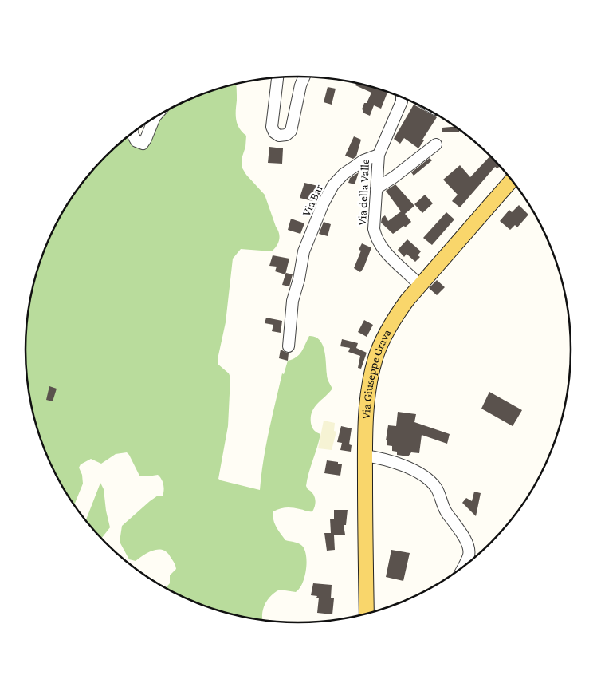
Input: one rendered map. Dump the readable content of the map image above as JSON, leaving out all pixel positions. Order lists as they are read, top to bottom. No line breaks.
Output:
{"streets":{"main road":["Via Giuseppe Grava"],"street":["Via della Valle","Via Bar"]},"crossings":[["Via della Valle","Via Bar"],["Via della Valle","Via Giuseppe Grava"]]}
